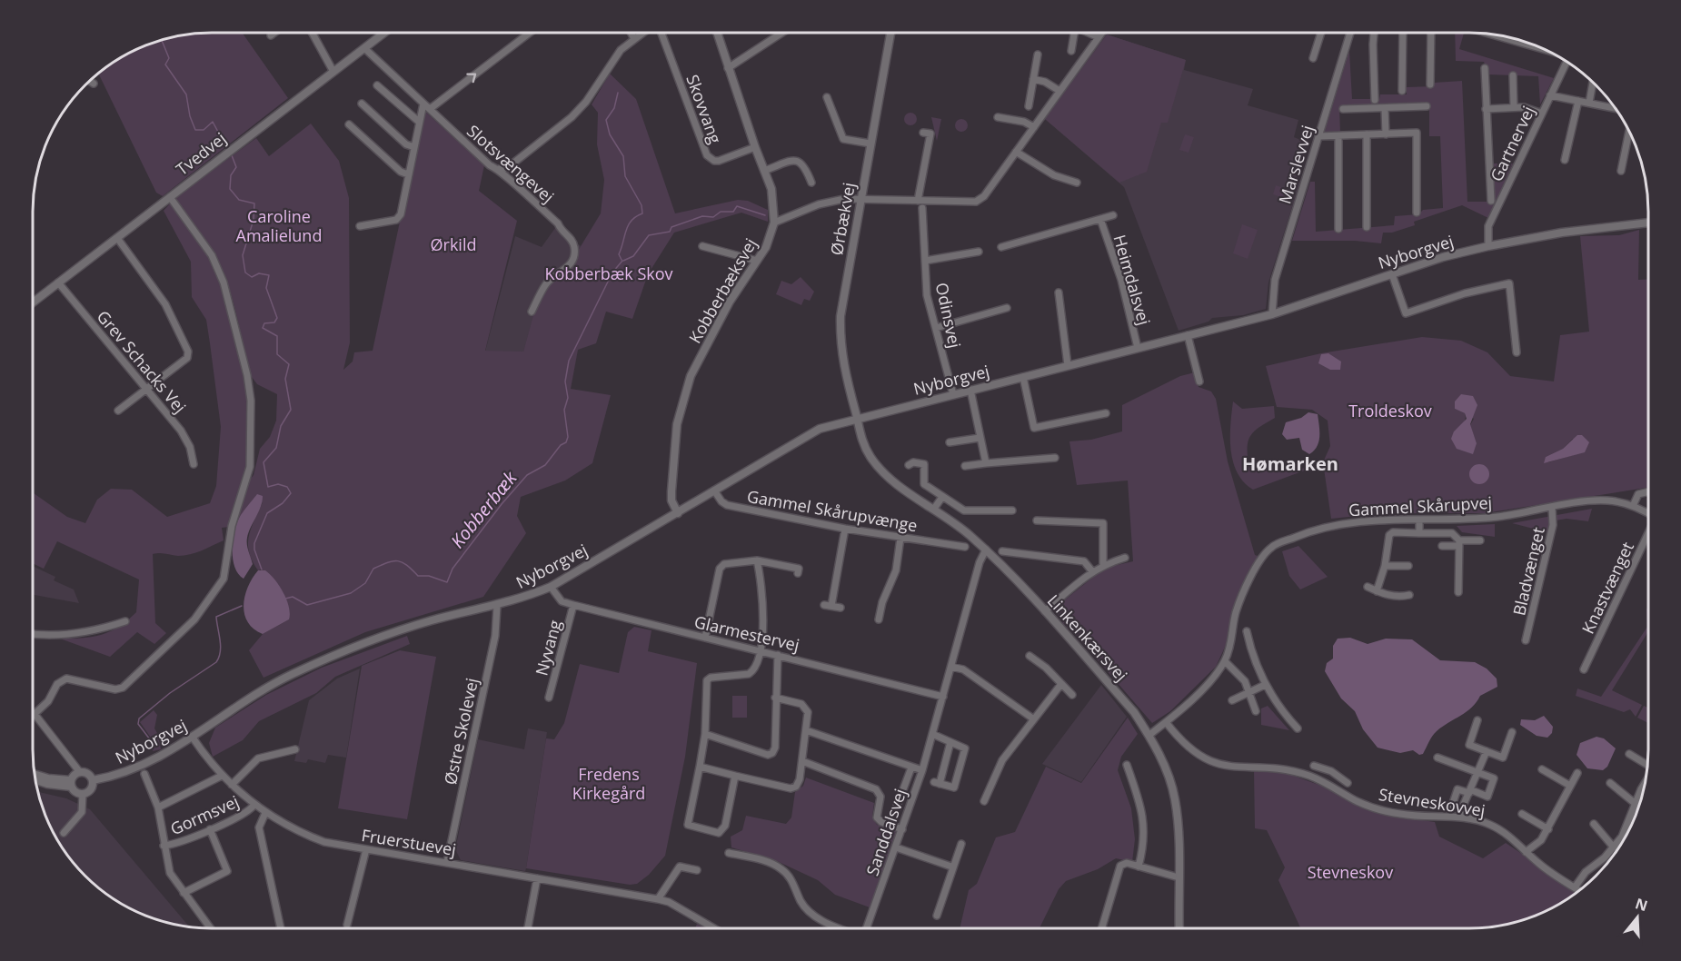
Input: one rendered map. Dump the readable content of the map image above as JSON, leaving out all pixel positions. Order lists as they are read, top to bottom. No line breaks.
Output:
{"streets":{"street":["Skovvang","Gartnervej","Tvedvej","Slotsvængevej","Marslevvej","Ørbækvej","Nyborgvej","Heimdalsvej","Kobberbæksvej","Odinsvej","Grev Schacks Vej","Gammel Skårupvej","Gammel Skårupvænge","Bladvænget","Knastvænget","Glarmestervej","Linkenkærsvej","Nyvang","Østre Skolevej","Stevneskovvej","Gormsvej","Sanddalsvej","Fruerstuevej"]},"crossings":[["Skovvang","Kobberbæksvej"],["Gartnervej","Nyborgvej"],["Tvedvej","Slotsvængevej"],["Tvedvej","Grev Schacks Vej"],["Marslevvej","Nyborgvej"],["Ørbækvej","Nyborgvej"],["Ørbækvej","Linkenkærsvej"],["Nyborgvej","Heimdalsvej"],["Nyborgvej","Kobberbæksvej"],["Nyborgvej","Odinsvej"],["Nyborgvej","Gammel Skårupvænge"],["Nyborgvej","Glarmestervej"],["Nyborgvej","Linkenkærsvej"],["Nyborgvej","Østre Skolevej"],["Nyborgvej","Fruerstuevej"],["Gammel Skårupvej","Bladvænget"],["Gammel Skårupvej","Linkenkærsvej"],["Gammel Skårupvej","Stevneskovvej"],["Glarmestervej","Nyvang"],["Glarmestervej","Sanddalsvej"],["Linkenkærsvej","Sanddalsvej"],["Østre Skolevej","Fruerstuevej"],["Gormsvej","Fruerstuevej"]],"districts":["Hømarken"],"water":["Kobberbæk"],"parks":["Caroline Amalielund","Ørkild","Kobberbæk Skov","Troldeskov","Fredens Kirkegård","Stevneskov"],"north":"top"}
